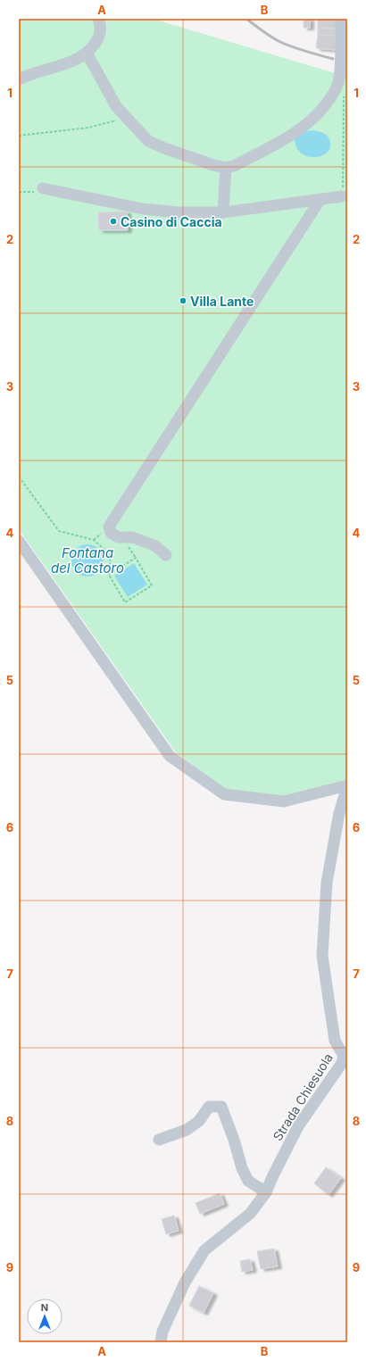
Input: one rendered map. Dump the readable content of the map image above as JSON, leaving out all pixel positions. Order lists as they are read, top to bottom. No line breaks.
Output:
{"streets":{"street":["Strada Chiesuola"]},"water":["Fontana del Castoro"],"places":["Casino di Caccia","Villa Lante"],"north":"top","grid":{"columns":["A","B"],"rows":["1","2","3","4","5","6","7","8","9"]}}
